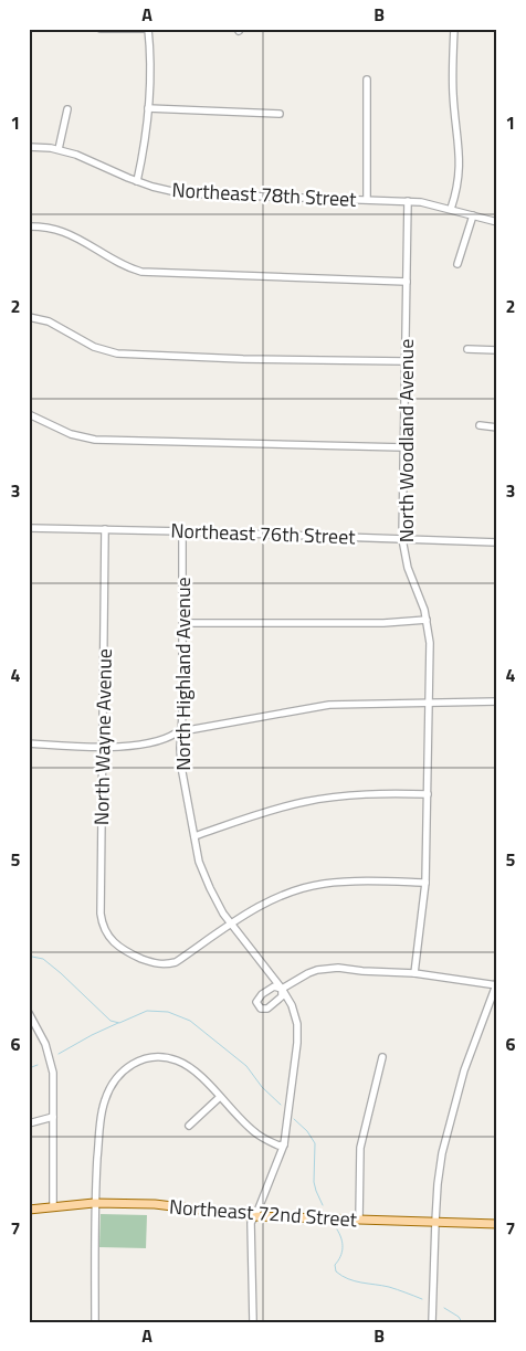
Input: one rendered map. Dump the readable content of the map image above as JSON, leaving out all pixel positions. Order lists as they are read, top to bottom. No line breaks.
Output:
{"streets":{"main road":["Northeast 72nd Street"],"street":["Northeast 78th Street","North Woodland Avenue","Northeast 76th Street","North Highland Avenue","North Wayne Avenue"]},"crossings":[["Northeast 78th Street","North Woodland Avenue"],["North Woodland Avenue","Northeast 76th Street"],["Northeast 76th Street","North Highland Avenue"],["Northeast 76th Street","North Wayne Avenue"],["North Highland Avenue","North Wayne Avenue"],["North Highland Avenue","Northeast 72nd Street"]],"grid":{"columns":["A","B"],"rows":["1","2","3","4","5","6","7"]}}
